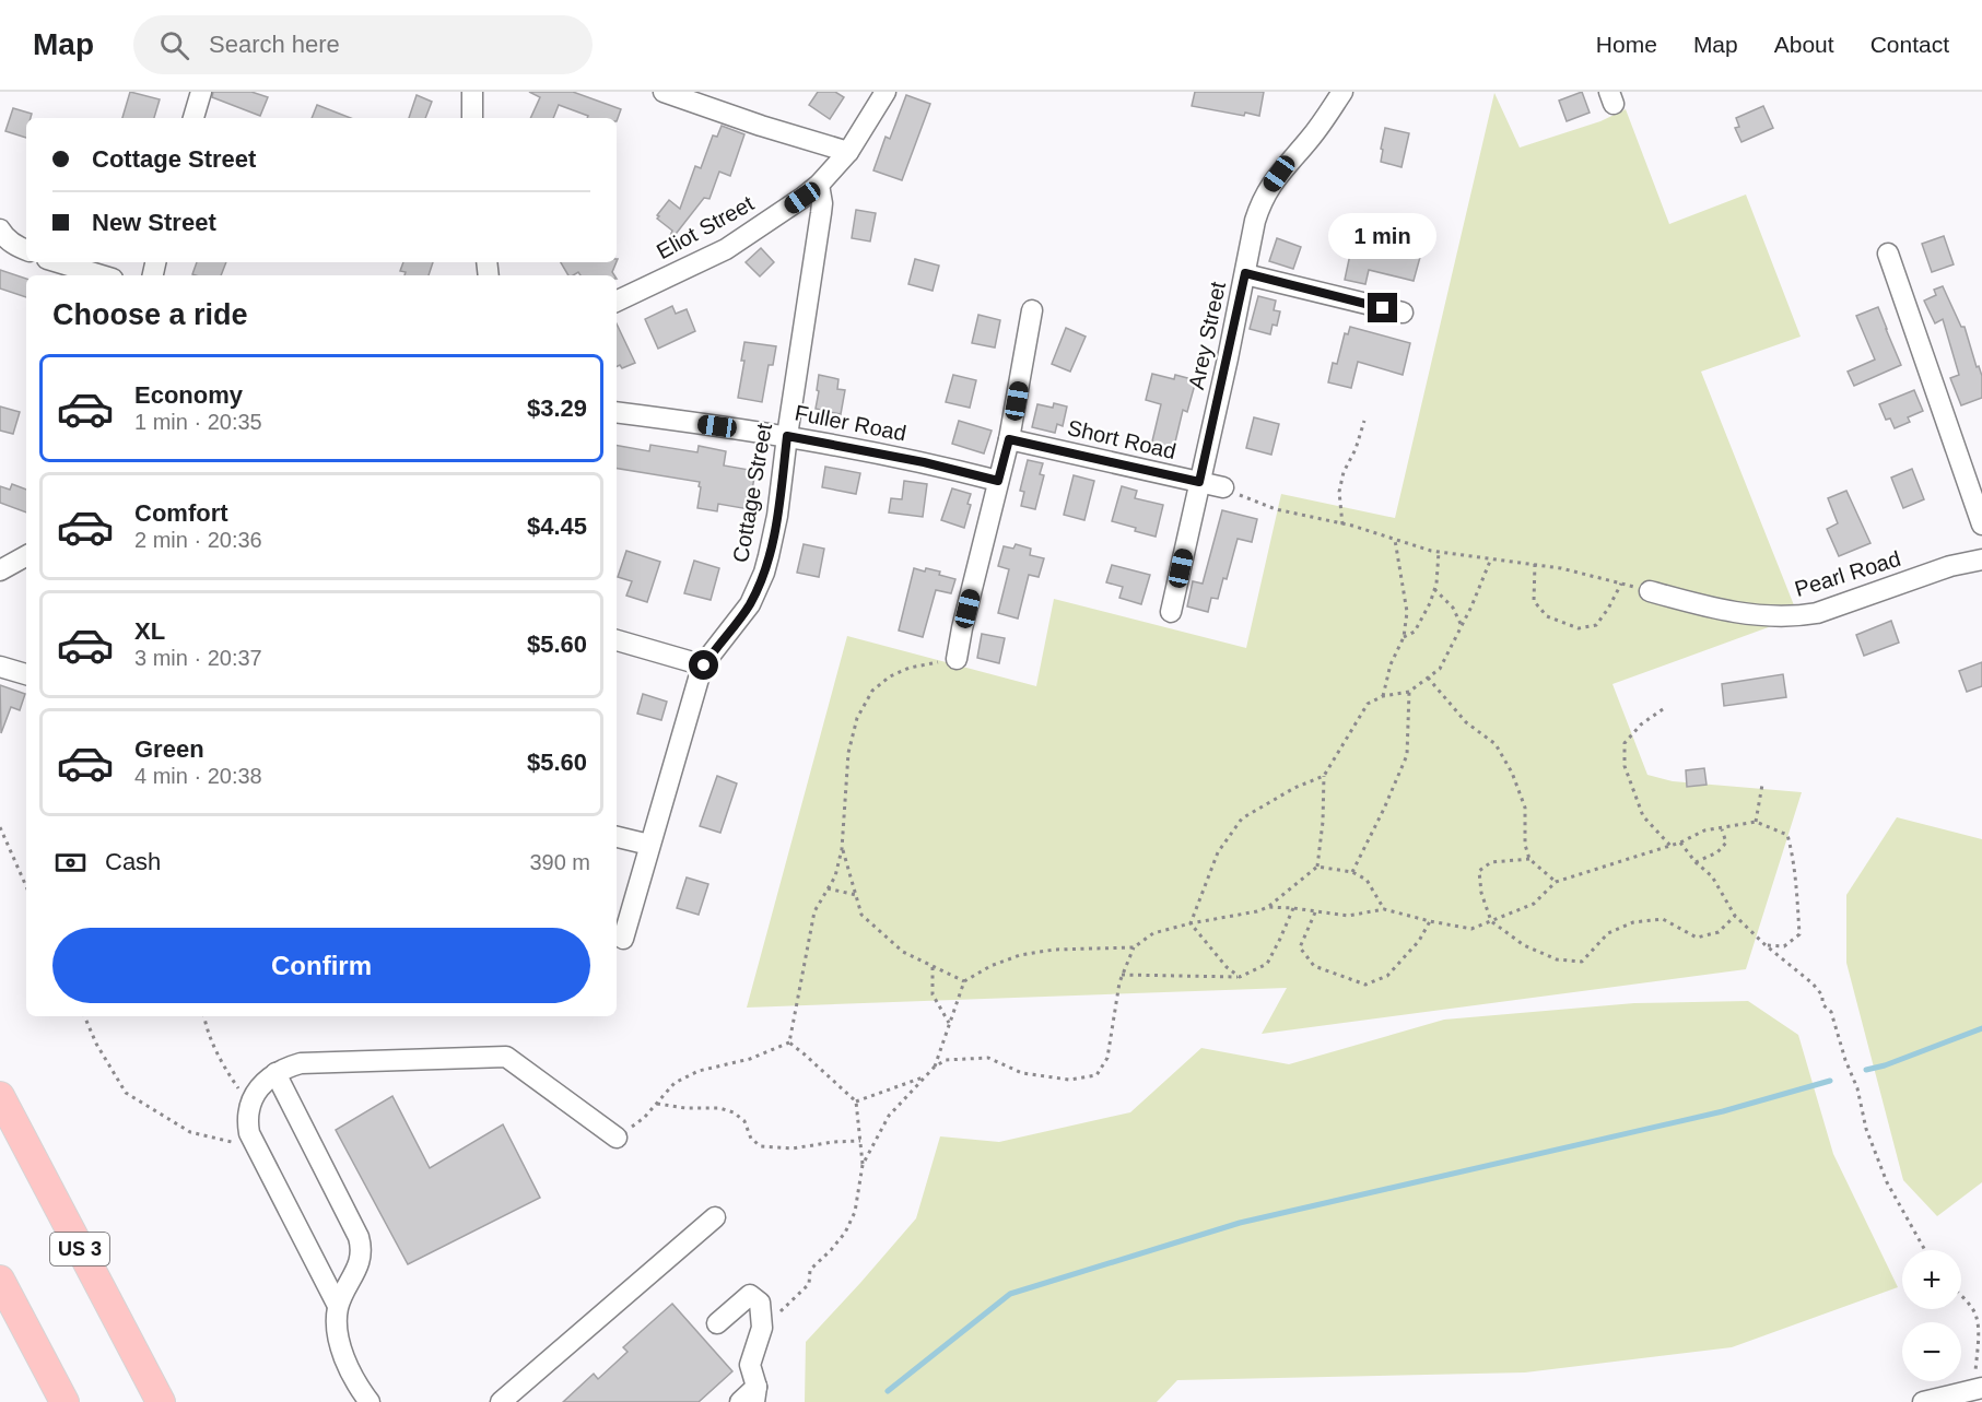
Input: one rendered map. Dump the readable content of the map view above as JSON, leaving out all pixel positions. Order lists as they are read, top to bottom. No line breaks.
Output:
{"streets":{"highway":["US 3"],"street":["Eliot Street","Arey Street","Fuller Road","Short Road","Cottage Street","Pearl Road"]},"crossings":[["Eliot Street","Cottage Street"],["Arey Street","Short Road"],["Fuller Road","Cottage Street"]],"page":{"header":"Map","search":"Search here","nav":["Home","Map","About","Contact"],"banner":["Cottage Street","New Street"],"bubble":"1 min","heading":"Choose a ride","list":[{"name":"Economy","note":"1 min · 20:35","value":"$3.29"},{"name":"Comfort","note":"2 min · 20:36","value":"$4.45"},{"name":"XL","note":"3 min · 20:37","value":"$5.60"},{"name":"Green","note":"4 min · 20:38","value":"$5.60"}],"pay":["Cash","390 m"],"buttons":"Confirm","map_buttons":["+","−"]}}
